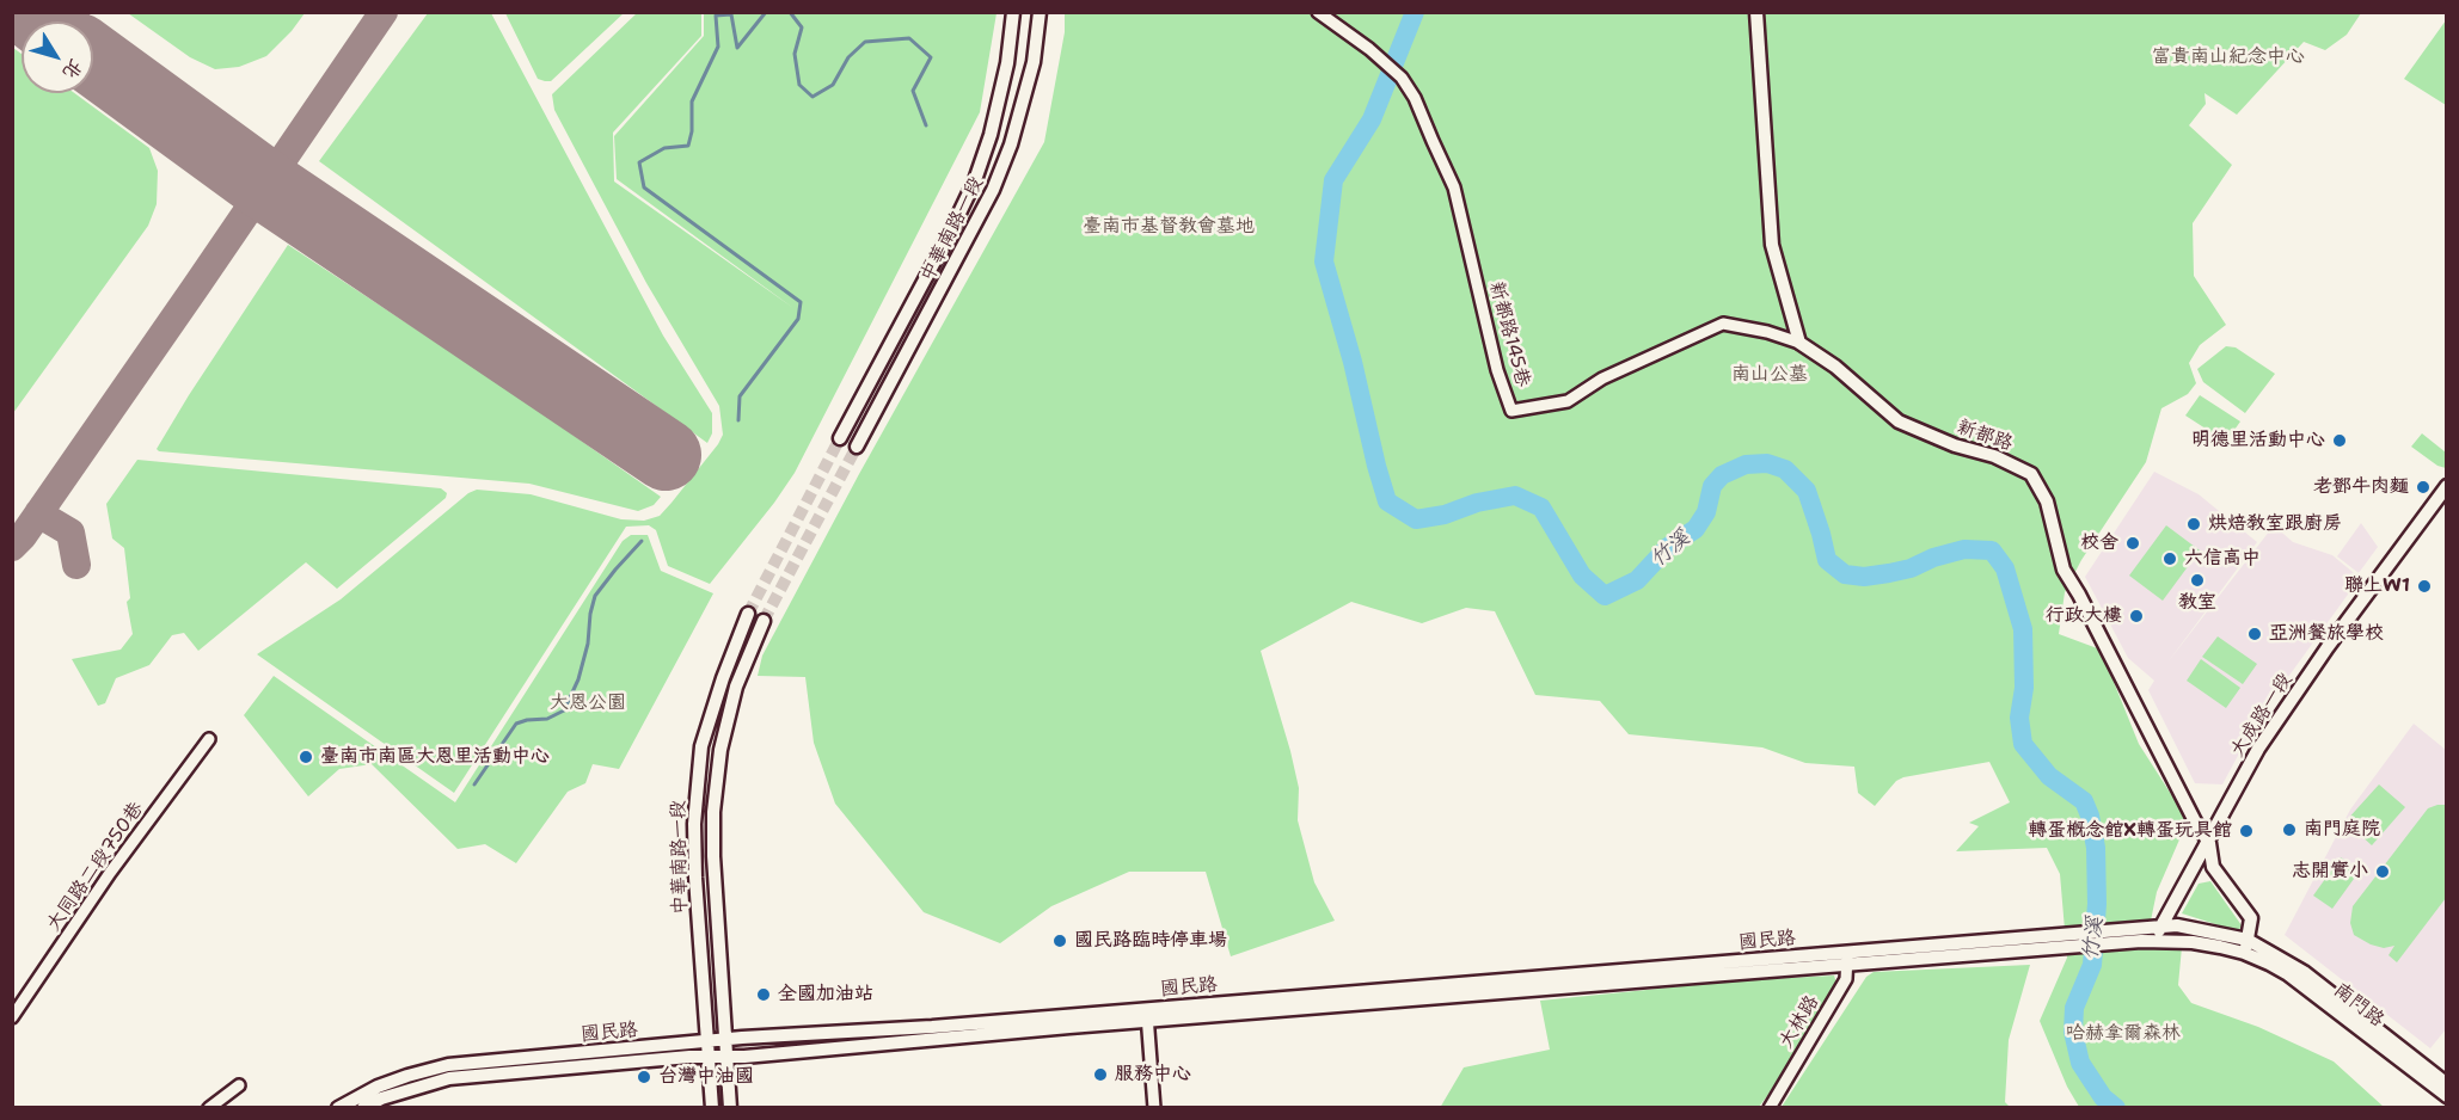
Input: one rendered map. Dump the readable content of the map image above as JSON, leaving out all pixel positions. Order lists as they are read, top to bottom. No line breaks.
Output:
{"streets":{"street":["中華南路一段","新都路145巷","新都路","大成路一段","大同路二段750巷","國民路","南門路","大林路"]},"crossings":[["中華南路一段","國民路"],["新都路145巷","新都路"],["新都路","大成路一段"],["新都路","南門路"],["國民路","大林路"]],"water":["竹溪"],"parks":["富貴南山紀念中心","臺南市基督教會墓地","南山公墓","大恩公園","哈赫拿爾森林"],"places":["明德里活動中心","老鄧牛肉麵","烘焙教室跟廚房","校舍","六信高中","教室","聯上W1","行政大樓","亞洲餐旅學校","臺南市南區大恩里活動中心","南門庭院","轉蛋概念館X轉蛋玩具館","志開實小","國民路臨時停車場","全國加油站","服務中心","台灣中油國"],"north":"bottom right"}
